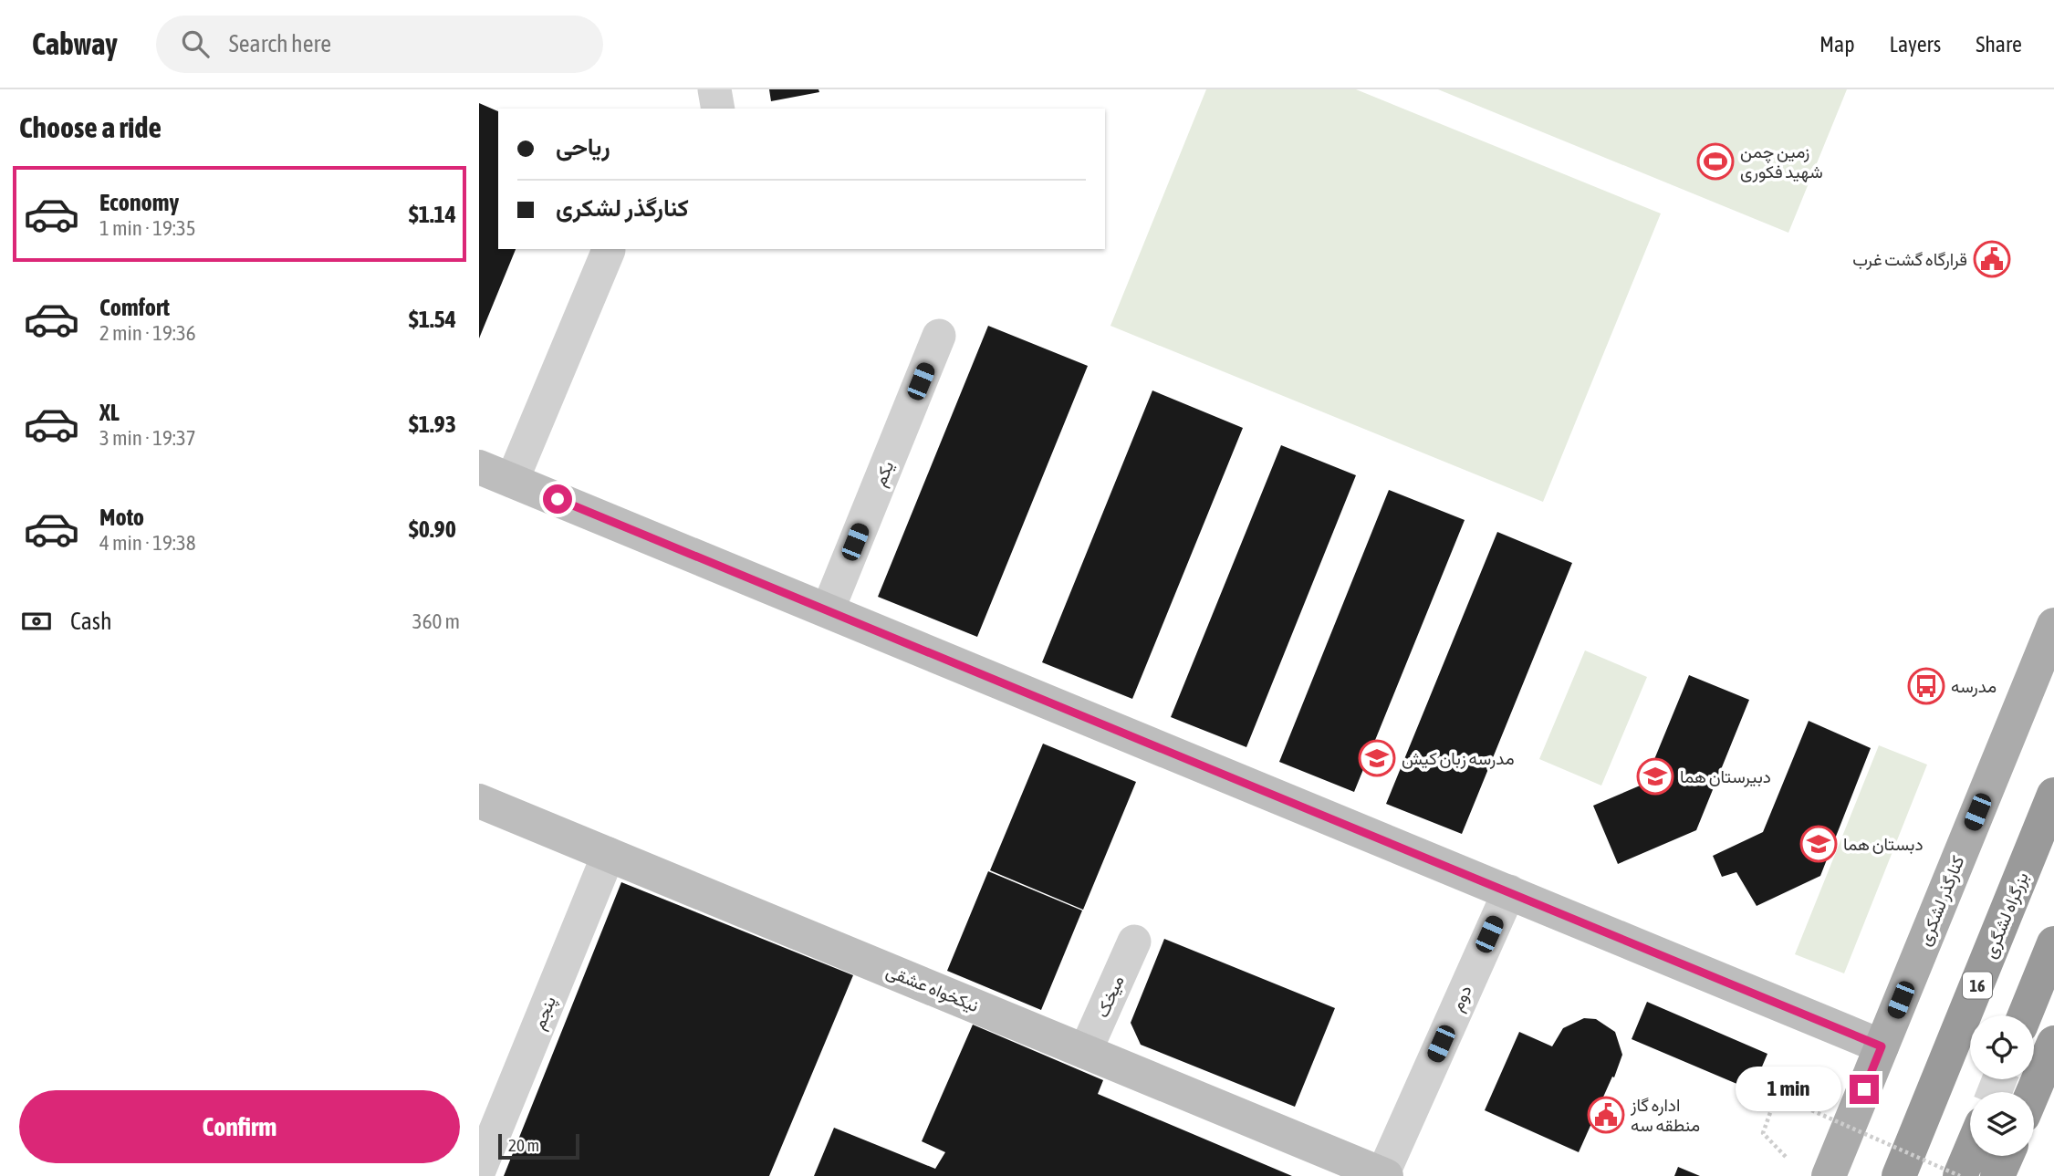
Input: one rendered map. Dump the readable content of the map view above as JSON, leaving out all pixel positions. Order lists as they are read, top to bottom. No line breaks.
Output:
{"streets":{"highway":["بزرگراه لشگری","16"],"main road":["کنارگذر لشکری"],"street":["یکم","نیکخواه عشقی","میخک","دوم","پنجم"]},"crossings":[["نیکخواه عشقی","میخک"],["نیکخواه عشقی","دوم"],["نیکخواه عشقی","پنجم"]],"places":{"sports":["زمین چمن شهید فکوری"],"public building":["قرارگاه گشت غرب","اداره گاز منطقه سه"],"bus stop":["مدرسه"],"school or university":["مدرسه زبان کیش","دبیرستان هما","دبستان هما"]},"scale_bar":"20 m","page":{"header":"Cabway","search":"Search here","nav":["Map","Layers","Share"],"heading":"Choose a ride","banner":["ریاحی","کنارگذر لشکری"],"list":[{"name":"Economy","note":"1 min · 19:35","value":"$1.14"},{"name":"Comfort","note":"2 min · 19:36","value":"$1.54"},{"name":"XL","note":"3 min · 19:37","value":"$1.93"},{"name":"Moto","note":"4 min · 19:38","value":"$0.90"}],"pay":["Cash","360 m"],"bubble":"1 min","buttons":"Confirm","scale":"20 m"}}
